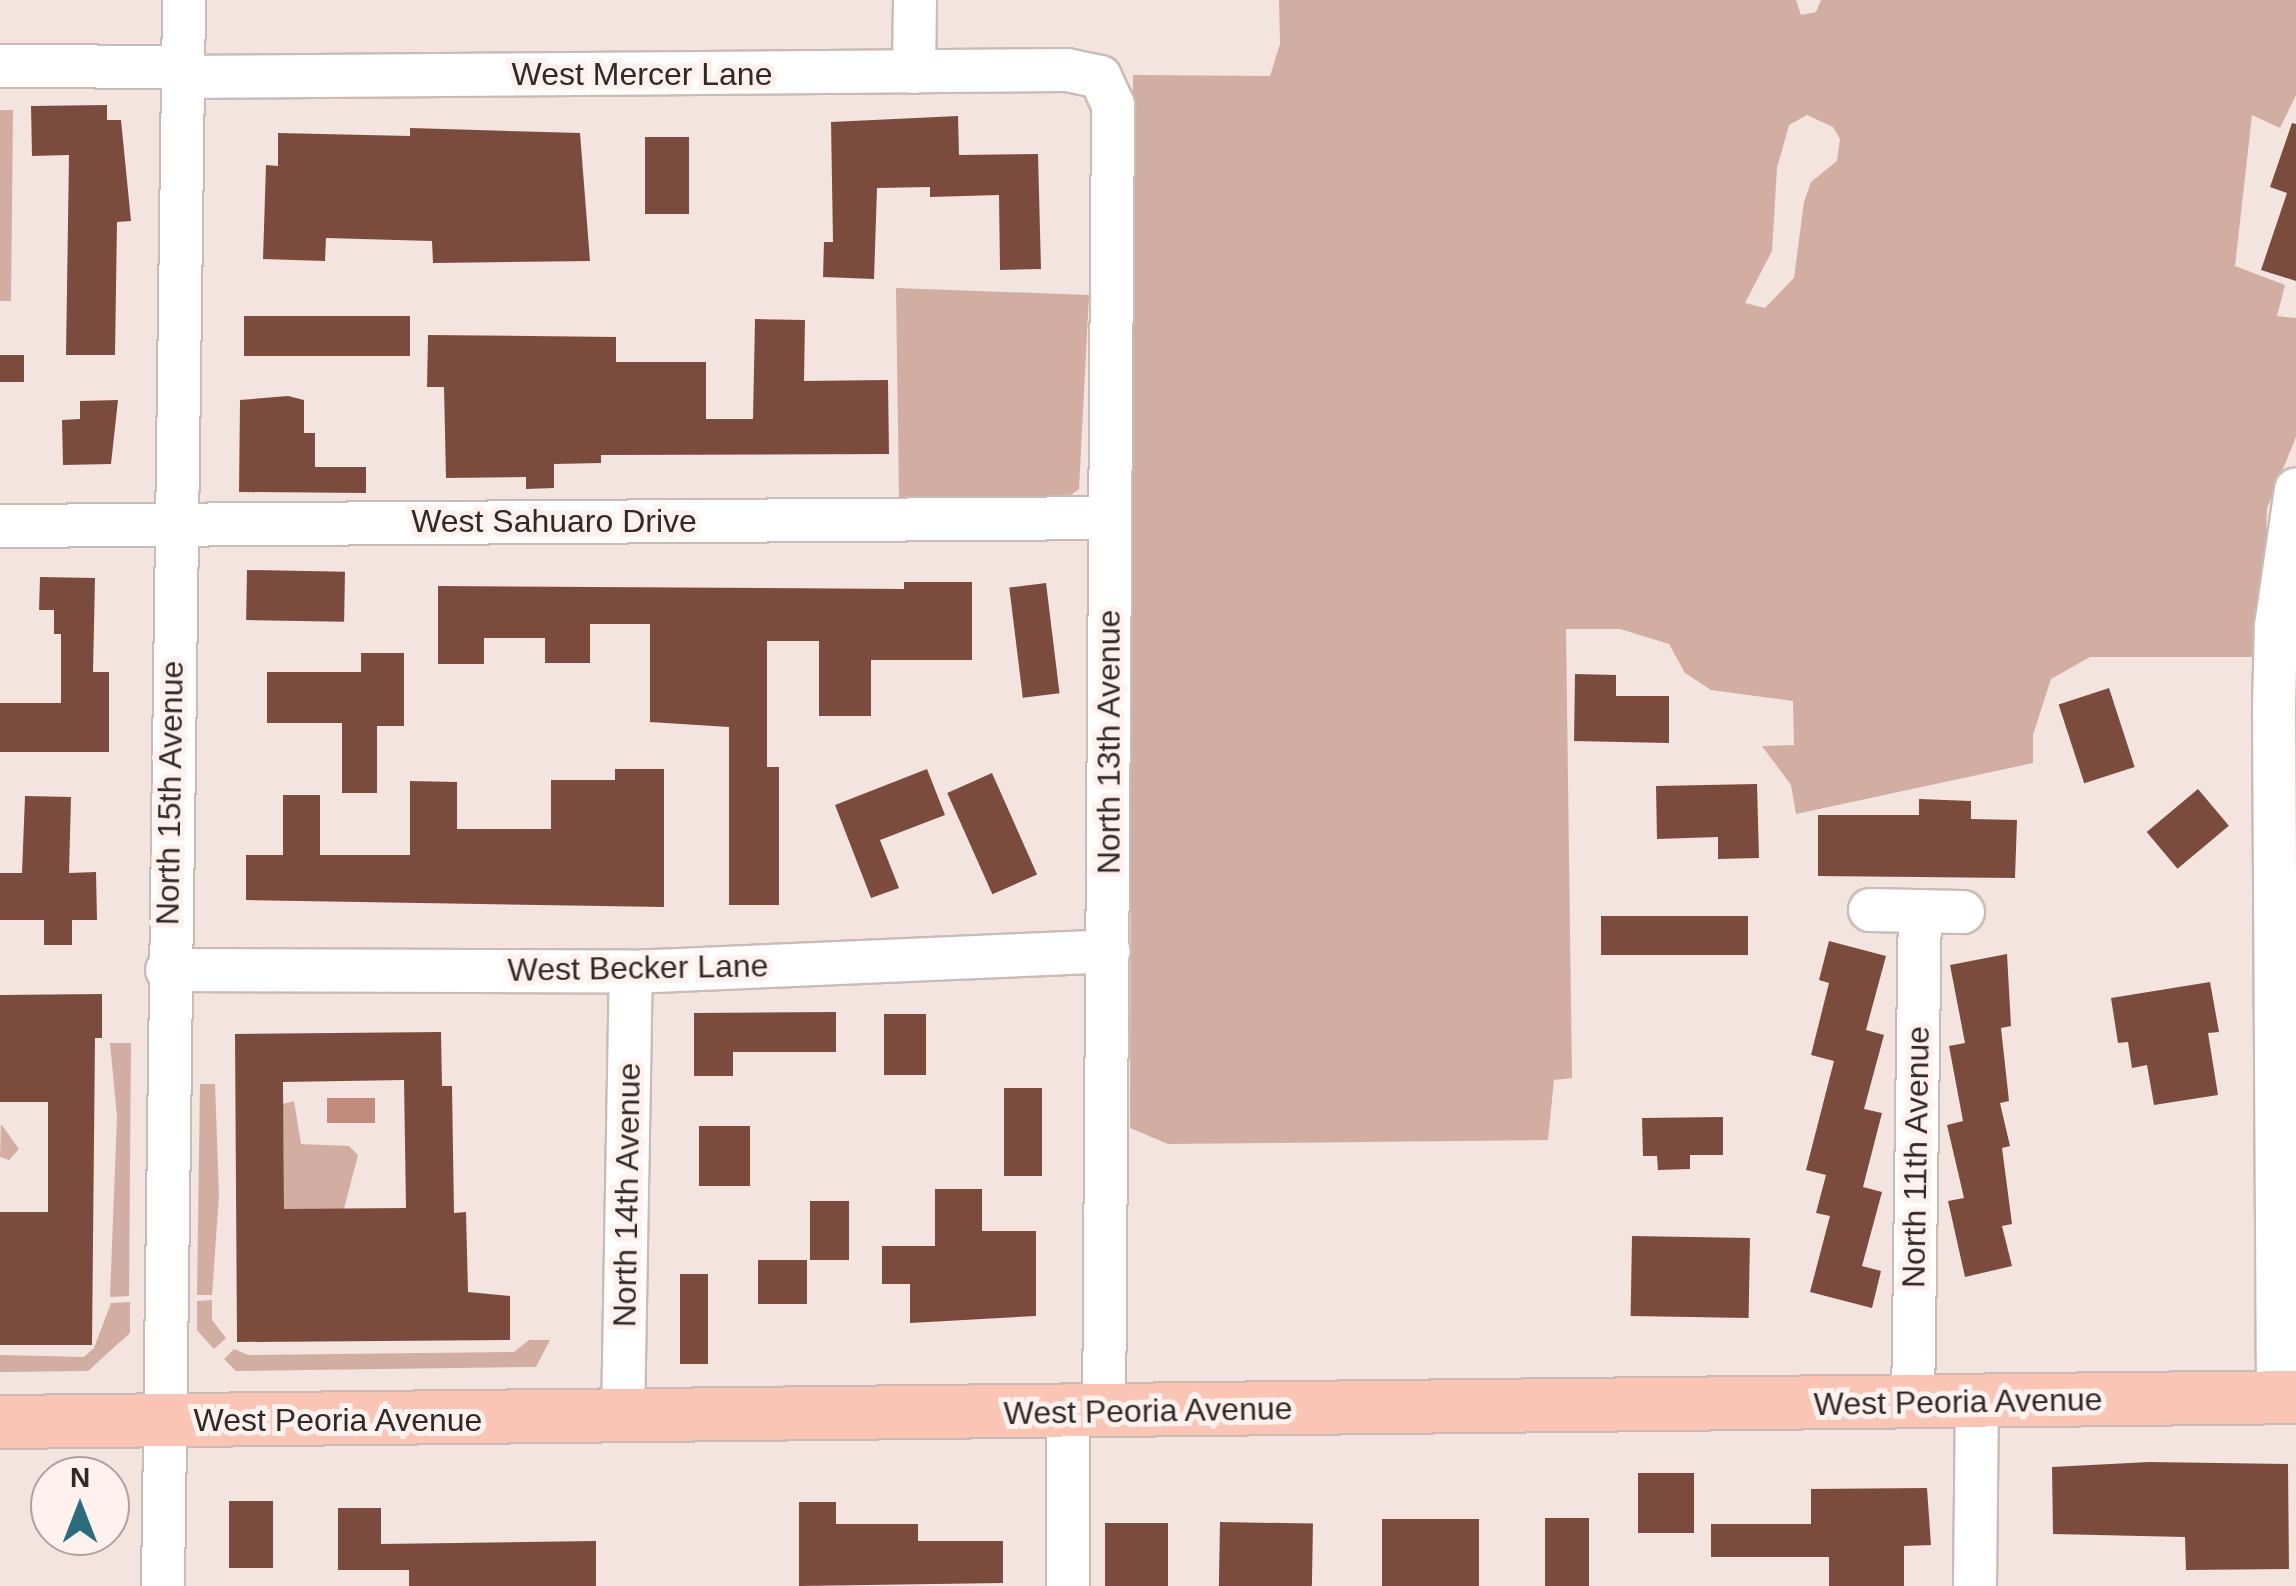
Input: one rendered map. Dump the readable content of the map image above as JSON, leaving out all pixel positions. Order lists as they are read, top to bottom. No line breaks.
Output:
{"streets":{"main road":["West Peoria Avenue"],"street":["West Mercer Lane","West Sahuaro Drive","North 13th Avenue","North 15th Avenue","West Becker Lane","North 11th Avenue","North 14th Avenue"]},"crossings":[["West Mercer Lane","North 13th Avenue"],["West Mercer Lane","North 15th Avenue"],["West Sahuaro Drive","North 13th Avenue"],["West Sahuaro Drive","North 15th Avenue"],["North 13th Avenue","West Becker Lane"],["North 13th Avenue","West Peoria Avenue"],["North 15th Avenue","West Becker Lane"],["North 15th Avenue","West Peoria Avenue"],["West Becker Lane","North 14th Avenue"],["North 11th Avenue","West Peoria Avenue"],["North 14th Avenue","West Peoria Avenue"]],"north":"top"}
